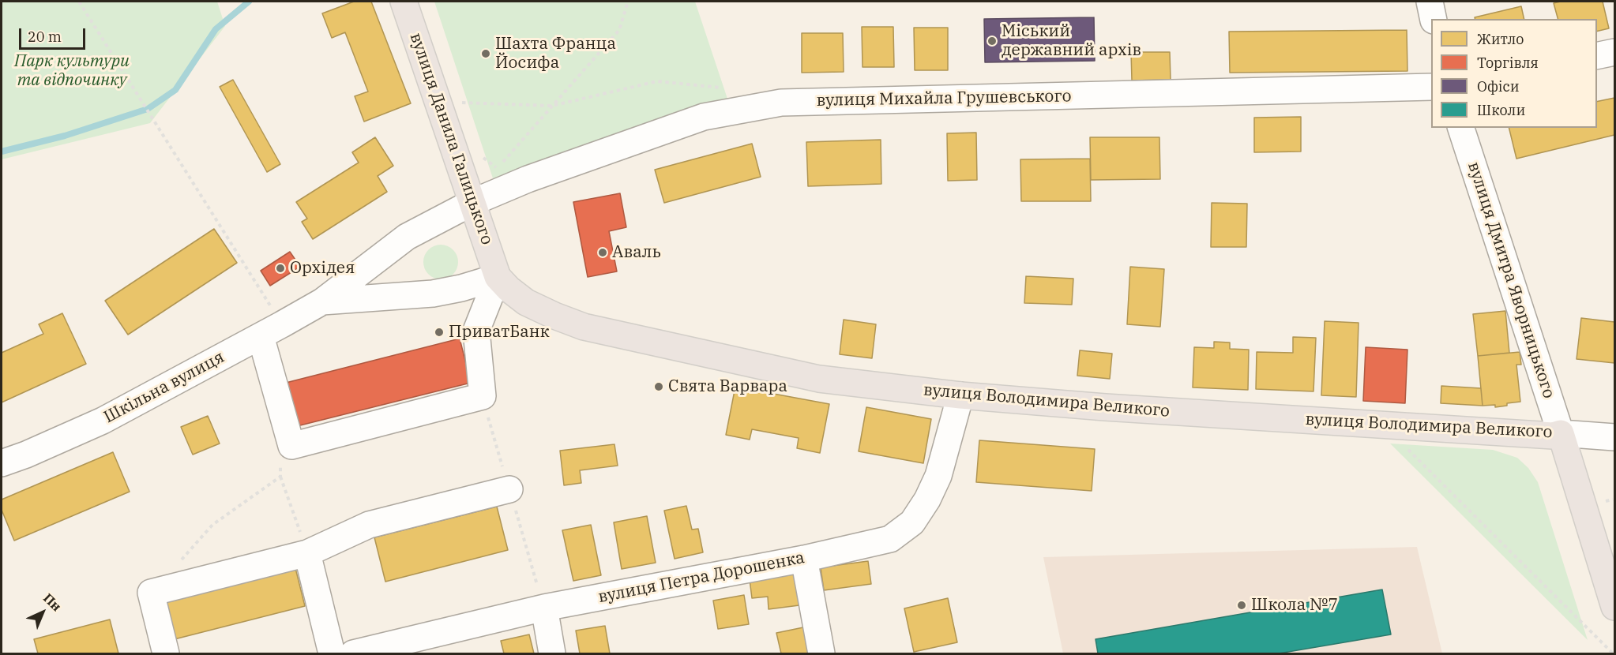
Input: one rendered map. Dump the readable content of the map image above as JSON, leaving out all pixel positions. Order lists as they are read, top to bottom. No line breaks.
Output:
{"streets":{"main road":["вулиця Данила Галицького","вулиця Володимира Великого"],"street":["вулиця Михайла Грушевського","вулиця Дмитра Яворницького","Шкільна вулиця","вулиця Петра Дорошенка"]},"crossings":[["вулиця Михайла Грушевського","вулиця Данила Галицького"],["вулиця Михайла Грушевського","Шкільна вулиця"],["вулиця Данила Галицького","Шкільна вулиця"],["вулиця Данила Галицького","вулиця Володимира Великого"],["вулиця Дмитра Яворницького","вулиця Володимира Великого"],["Шкільна вулиця","вулиця Володимира Великого"],["вулиця Володимира Великого","вулиця Петра Дорошенка"]],"parks":["Парк культури та відпочинку"],"places":["Міський державний архів","Шахта Франца Йосифа","Аваль","Орхідея","ПриватБанк","Свята Варвара","Школа №7"],"legend":["Житло","Торгівля","Офіси","Школи"],"scale_bar":"20 m","north":"top right"}
